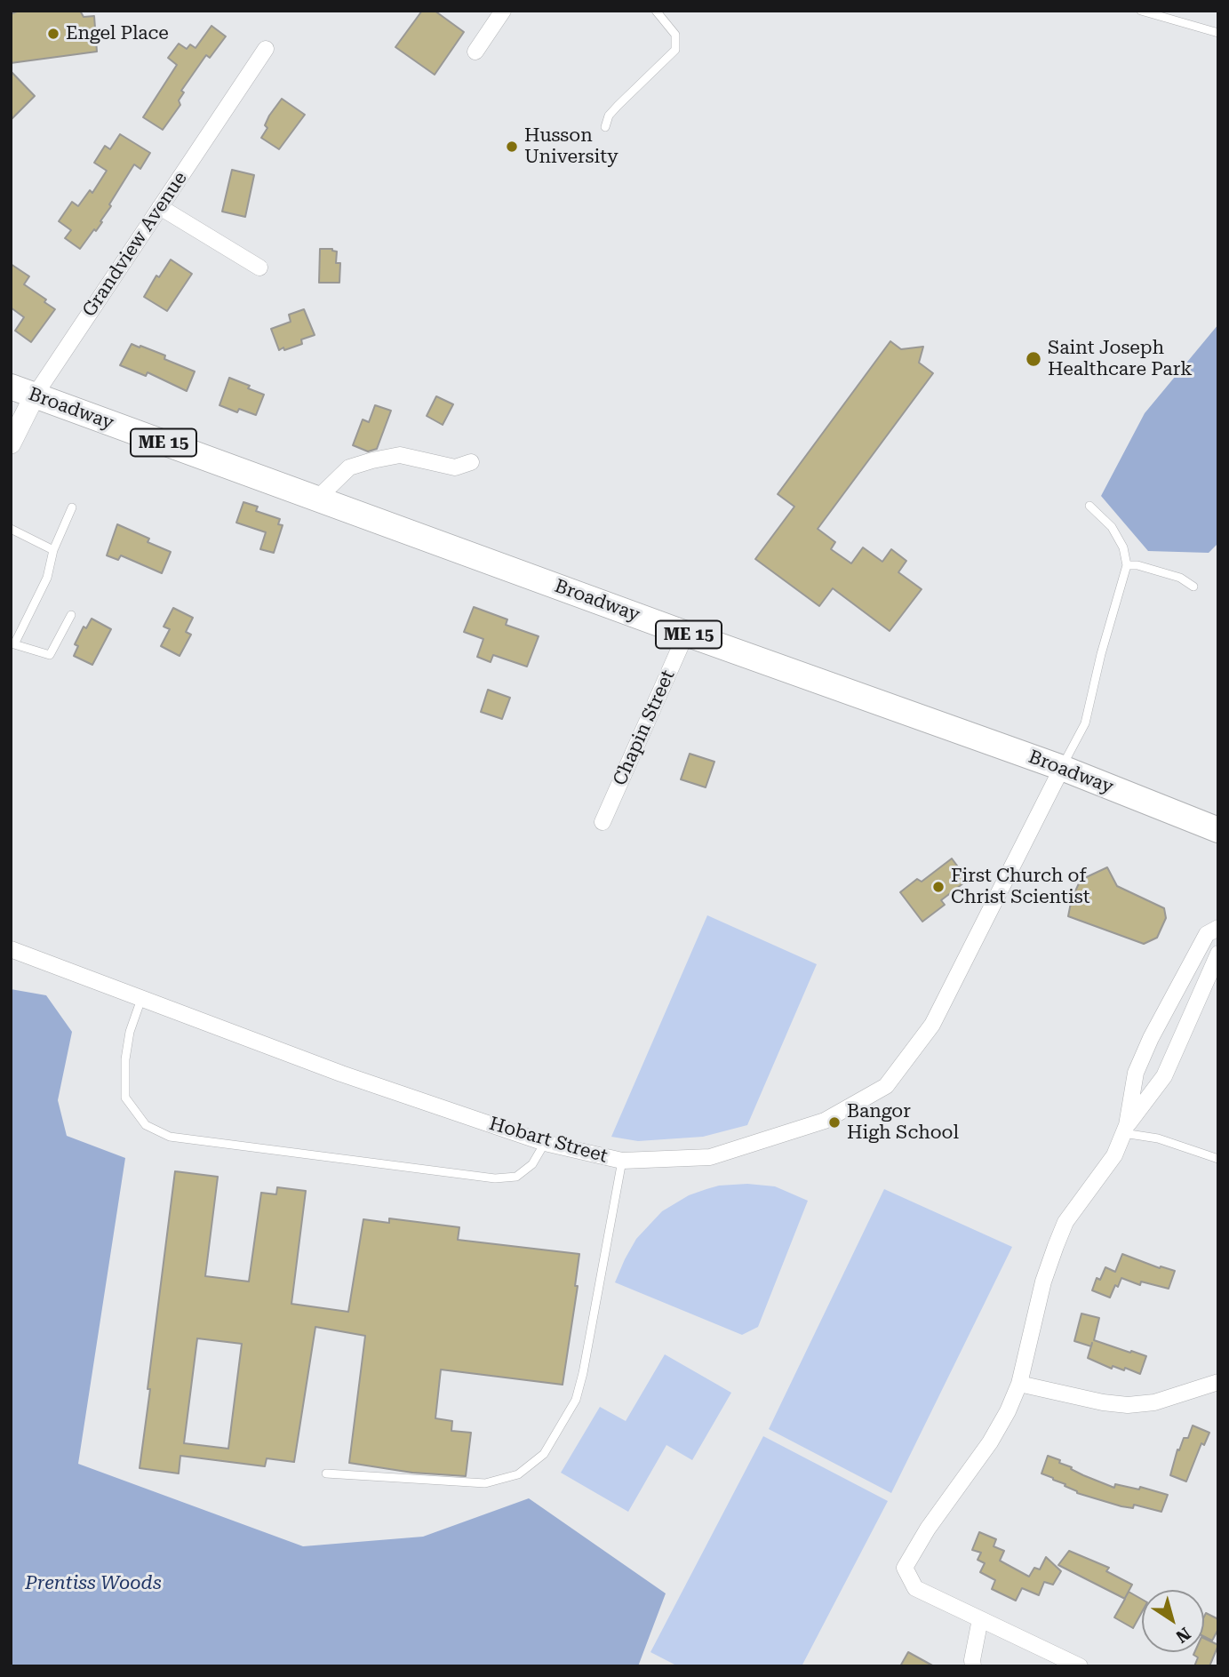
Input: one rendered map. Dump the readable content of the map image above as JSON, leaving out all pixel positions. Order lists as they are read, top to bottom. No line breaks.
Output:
{"streets":{"main road":["Broadway","ME 15"],"street":["Grandview Avenue","Chapin Street","Hobart Street"]},"crossings":[["Grandview Avenue","Broadway"],["Broadway","Chapin Street"],["Broadway","Hobart Street"]],"parks":["Prentiss Woods"],"places":["Engel Place","Husson University","Saint Joseph Healthcare Park","First Church of Christ Scientist","Bangor High School"],"north":"bottom right"}
